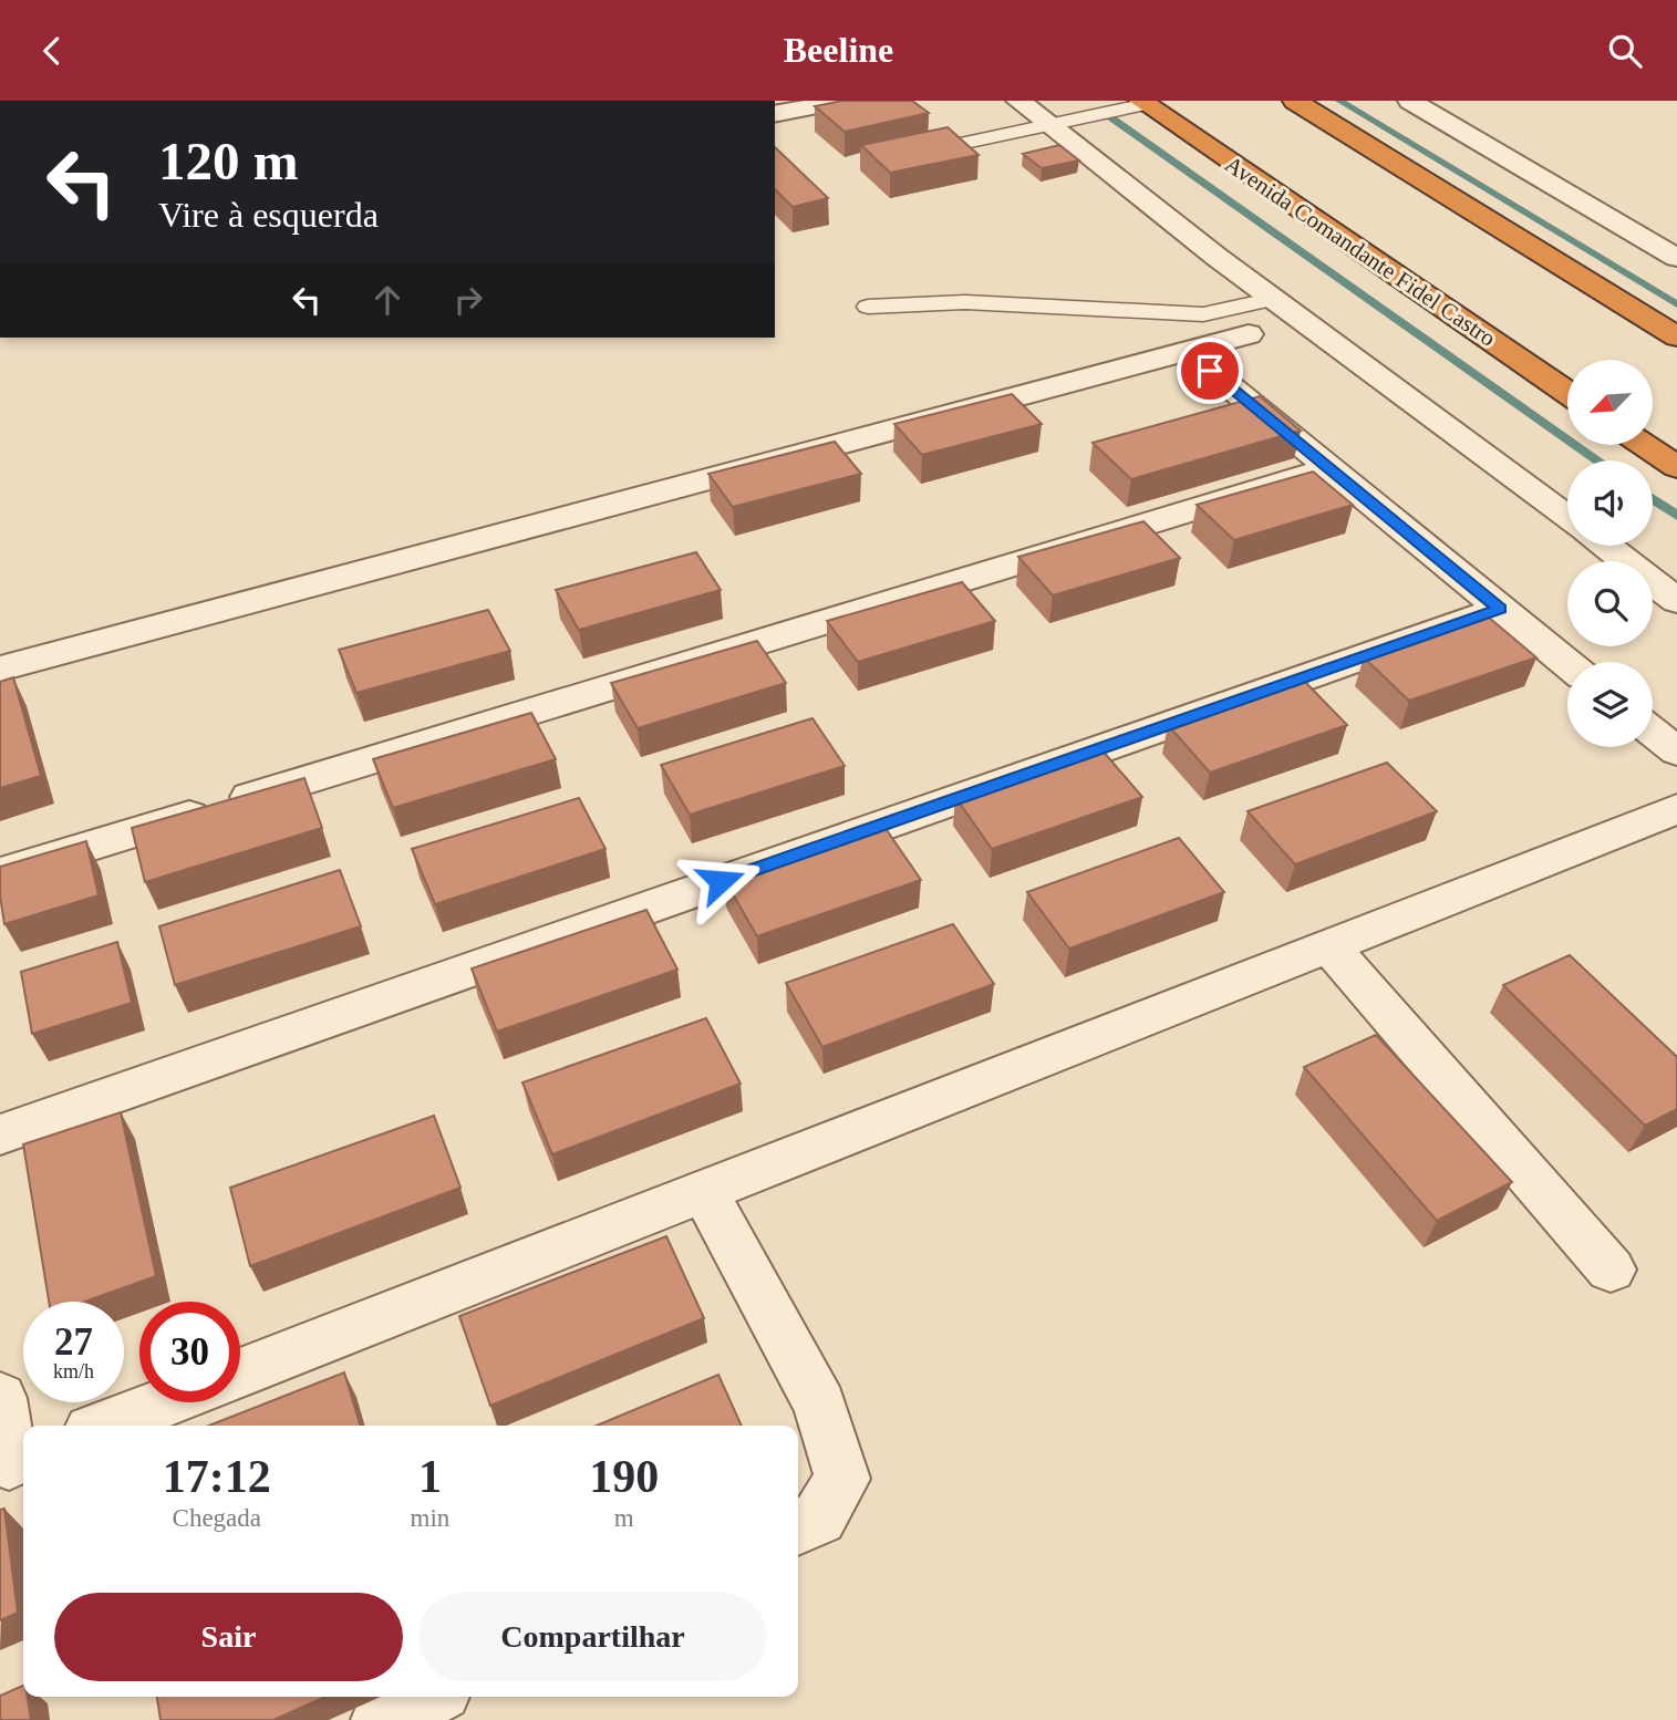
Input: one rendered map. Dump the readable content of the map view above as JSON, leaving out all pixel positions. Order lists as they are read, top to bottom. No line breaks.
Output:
{"streets":{"highway":["Avenida Comandante Fidel Castro"]},"north":"bottom left","page":{"header":"Beeline","turn":["120 m","Vire à esquerda"],"speed":"27 km/h","limit":"30","eta":["17:12","Chegada","1","min","190","m"],"buttons":["Sair","Compartilhar"]}}
